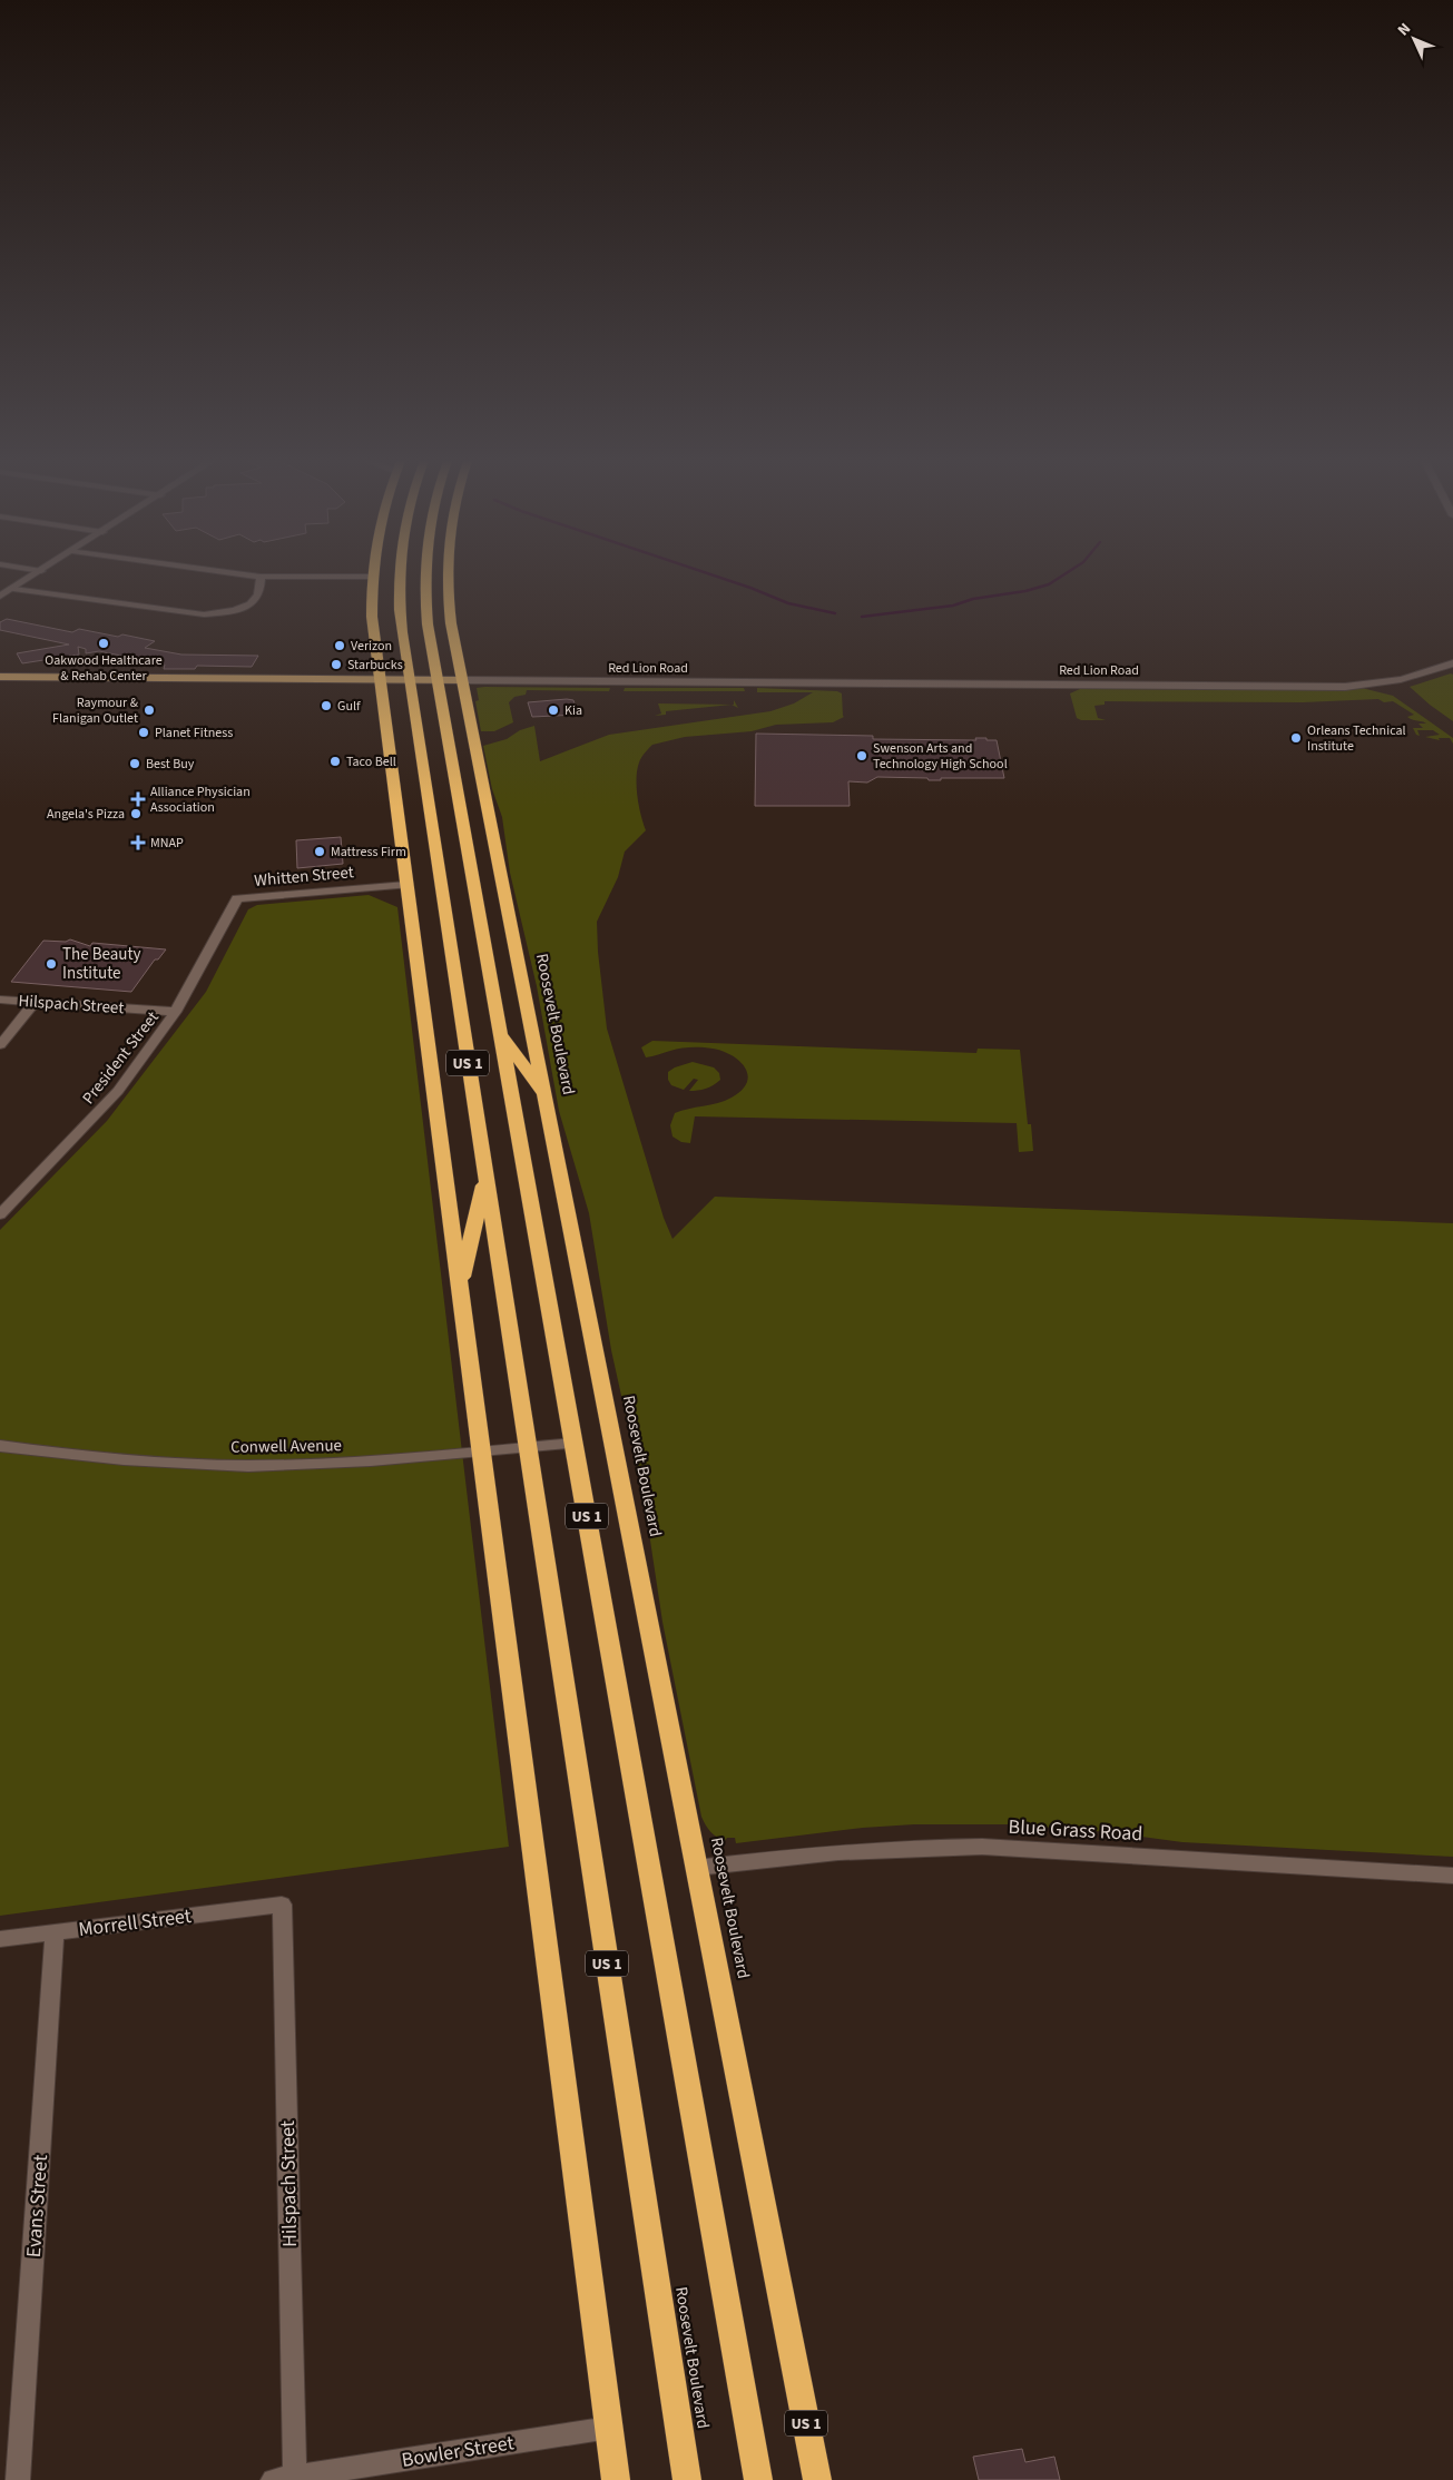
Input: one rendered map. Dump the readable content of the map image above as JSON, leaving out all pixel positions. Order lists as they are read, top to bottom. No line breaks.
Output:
{"streets":{"highway":["Roosevelt Boulevard","US 1"],"main road":["Red Lion Road"],"street":["Whitten Street","Hilspach Street","President Street","Conwell Avenue","Blue Grass Road","Morrell Street","Evans Street","Bowler Street"]},"crossings":[["Red Lion Road","Roosevelt Boulevard"],["Red Lion Road","US 1"],["Whitten Street","President Street"],["Whitten Street","US 1"],["Hilspach Street","President Street"],["Hilspach Street","Morrell Street"],["Hilspach Street","Bowler Street"],["Roosevelt Boulevard","Conwell Avenue"],["Roosevelt Boulevard","Blue Grass Road"],["US 1","Conwell Avenue"],["US 1","Bowler Street"],["Morrell Street","Evans Street"]],"places":{"other":["Oakwood Healthcare & Rehab Center","Verizon","Starbucks","Gulf","Raymour & Flanigan Outlet","Kia","Planet Fitness","Orleans Technical Institute","Swenson Arts and Technology High School","Taco Bell","Best Buy","Angela's Pizza","Mattress Firm","The Beauty Institute"],"health":["Alliance Physician Association","MNAP"]},"north":"top left"}
